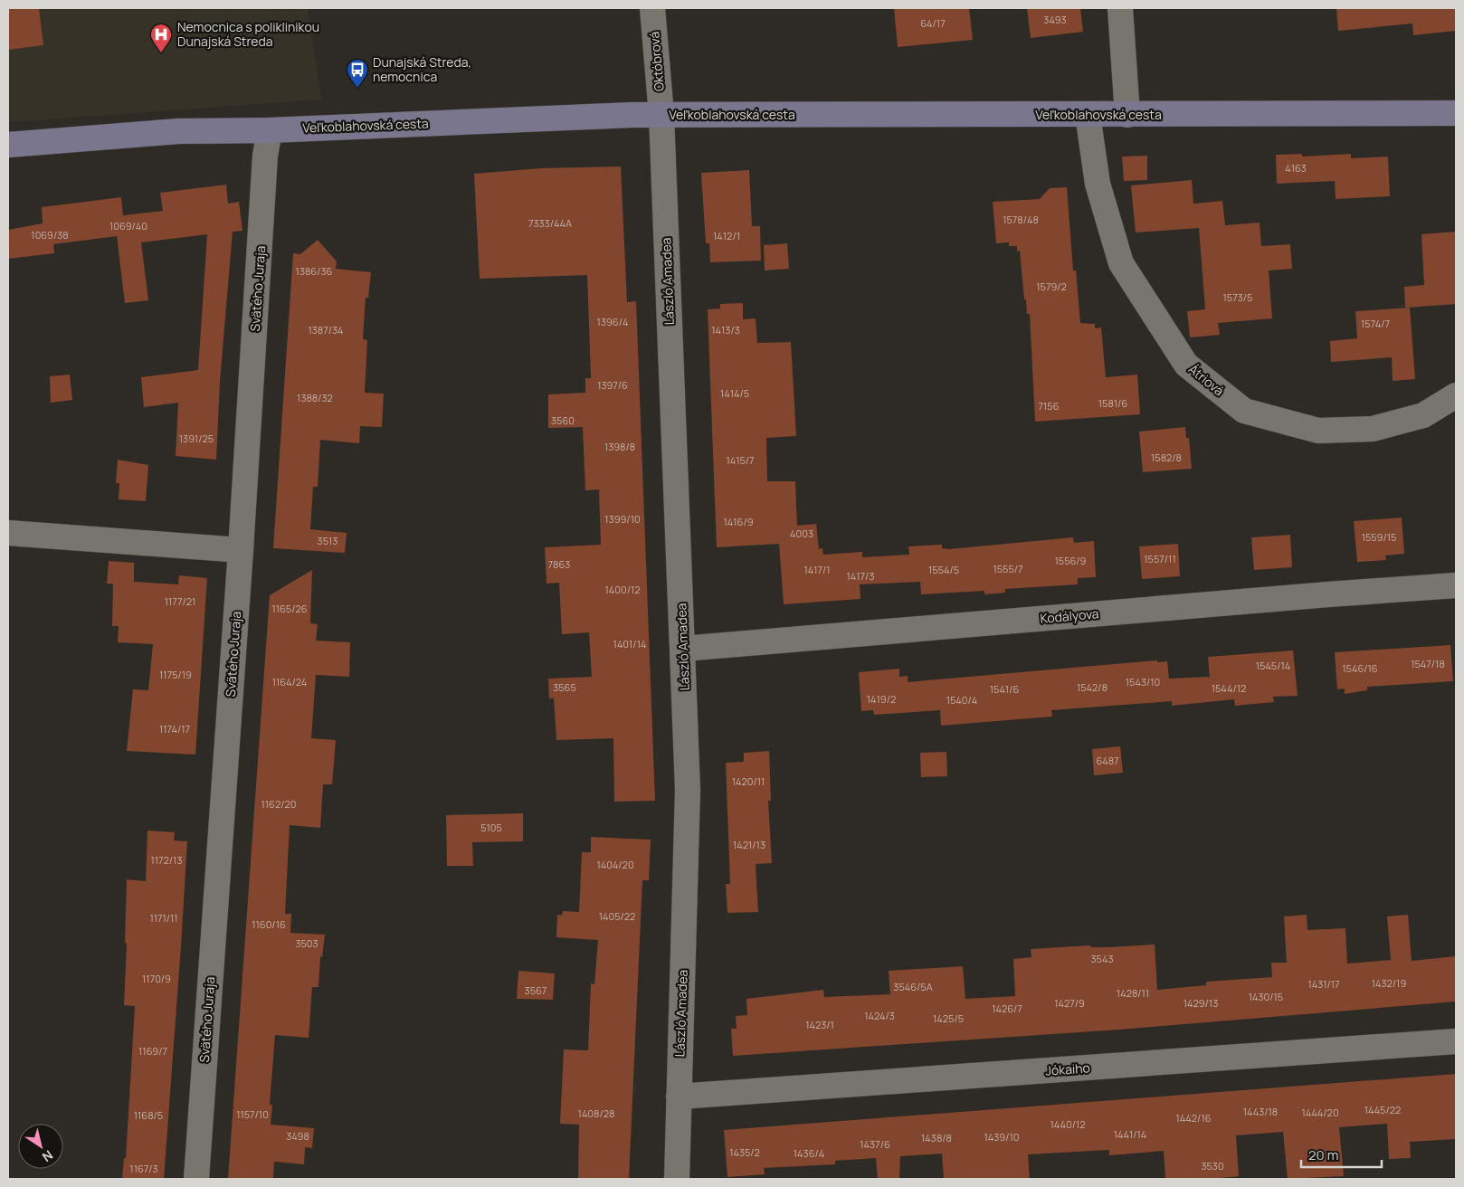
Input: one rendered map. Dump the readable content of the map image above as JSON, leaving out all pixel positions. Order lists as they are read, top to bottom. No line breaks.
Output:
{"streets":{"main road":["Veľkoblahovská cesta"],"street":["Októbrová","László Amadea","Svätého Juraja","Átriová","Kodályova","Jókaiho"]},"crossings":[["Októbrová","Veľkoblahovská cesta"],["Októbrová","László Amadea"],["Veľkoblahovská cesta","László Amadea"],["Veľkoblahovská cesta","Svätého Juraja"],["Veľkoblahovská cesta","Átriová"],["László Amadea","Kodályova"],["László Amadea","Jókaiho"]],"places":{"hospital":["Nemocnica s poliklinikou Dunajská Streda"],"bus stop":["Dunajská Streda, nemocnica"]},"house_numbers":["3493","64/17","4163","1578/48","7333/44A","1069/40","1069/38","1412/1","1386/36","1579/2","1573/5","1396/4","1574/7","1387/34","1413/3","1397/6","1414/5","1388/32","1581/6","7156","3560","1391/25","1398/8","1582/8","1415/7","1399/10","1416/9","4003","1559/15","3513","1557/11","1556/9","7863","1555/7","1417/1","1554/5","1417/3","1400/12","1177/21","1165/26","1401/14","1547/18","1545/14","1546/16","1175/19","1164/24","1543/10","3565","1542/8","1544/12","1541/6","1419/2","1540/4","1174/17","6487","1420/11","1162/20","5105","1421/13","1172/13","1404/20","1405/22","1171/11","1160/16","3503","3543","1170/9","1432/19","1431/17","3546/5A","3567","1428/11","1430/15","1427/9","1429/13","1426/7","1424/3","1425/5","1423/1","1169/7","1445/22","1443/18","1444/20","1408/28","1157/10","1168/5","1442/16","1440/12","1441/14","3498","1439/10","1438/8","1437/6","1435/2","1436/4","3530","1167/3"],"scale_bar":"20 m","north":"bottom right"}
